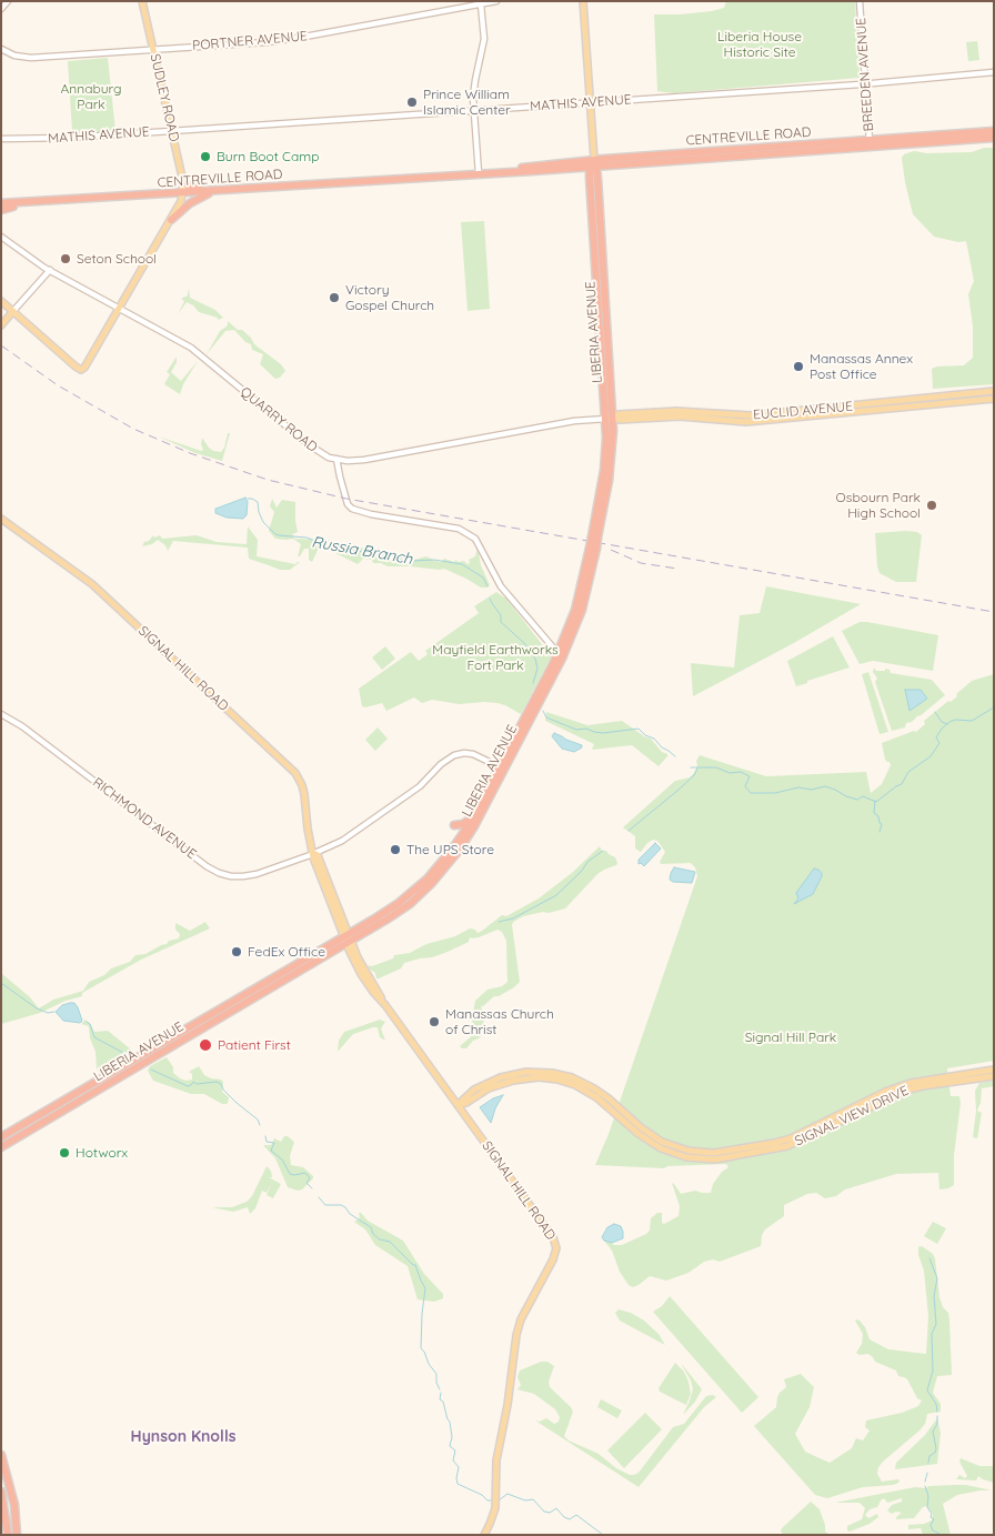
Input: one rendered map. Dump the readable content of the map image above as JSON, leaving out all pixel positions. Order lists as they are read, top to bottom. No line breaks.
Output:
{"streets":{"highway":["CENTREVILLE ROAD","LIBERIA AVENUE"],"main road":["SUDLEY ROAD","EUCLID AVENUE","SIGNAL HILL ROAD","SIGNAL VIEW DRIVE"],"street":["PORTNER AVENUE","BREEDEN AVENUE","MATHIS AVENUE","QUARRY ROAD","RICHMOND AVENUE"]},"crossings":[["PORTNER AVENUE","SUDLEY ROAD"],["BREEDEN AVENUE","MATHIS AVENUE"],["BREEDEN AVENUE","CENTREVILLE ROAD"],["SUDLEY ROAD","MATHIS AVENUE"],["SUDLEY ROAD","CENTREVILLE ROAD"],["MATHIS AVENUE","LIBERIA AVENUE"],["CENTREVILLE ROAD","LIBERIA AVENUE"],["LIBERIA AVENUE","EUCLID AVENUE"],["LIBERIA AVENUE","SIGNAL HILL ROAD"],["LIBERIA AVENUE","RICHMOND AVENUE"],["EUCLID AVENUE","QUARRY ROAD"],["SIGNAL HILL ROAD","RICHMOND AVENUE"],["SIGNAL HILL ROAD","SIGNAL VIEW DRIVE"]],"districts":["Hynson Knolls"],"water":["Russia Branch"],"parks":["Liberia House Historic Site","Annaburg Park","Mayfield Earthworks Fort Park","Signal Hill Park"],"places":["Prince William Islamic Center","Burn Boot Camp","Seton School","Victory Gospel Church","Manassas Annex Post Office","Osbourn Park High School","The UPS Store","FedEx Office","Manassas Church of Christ","Patient First","Hotworx"]}
